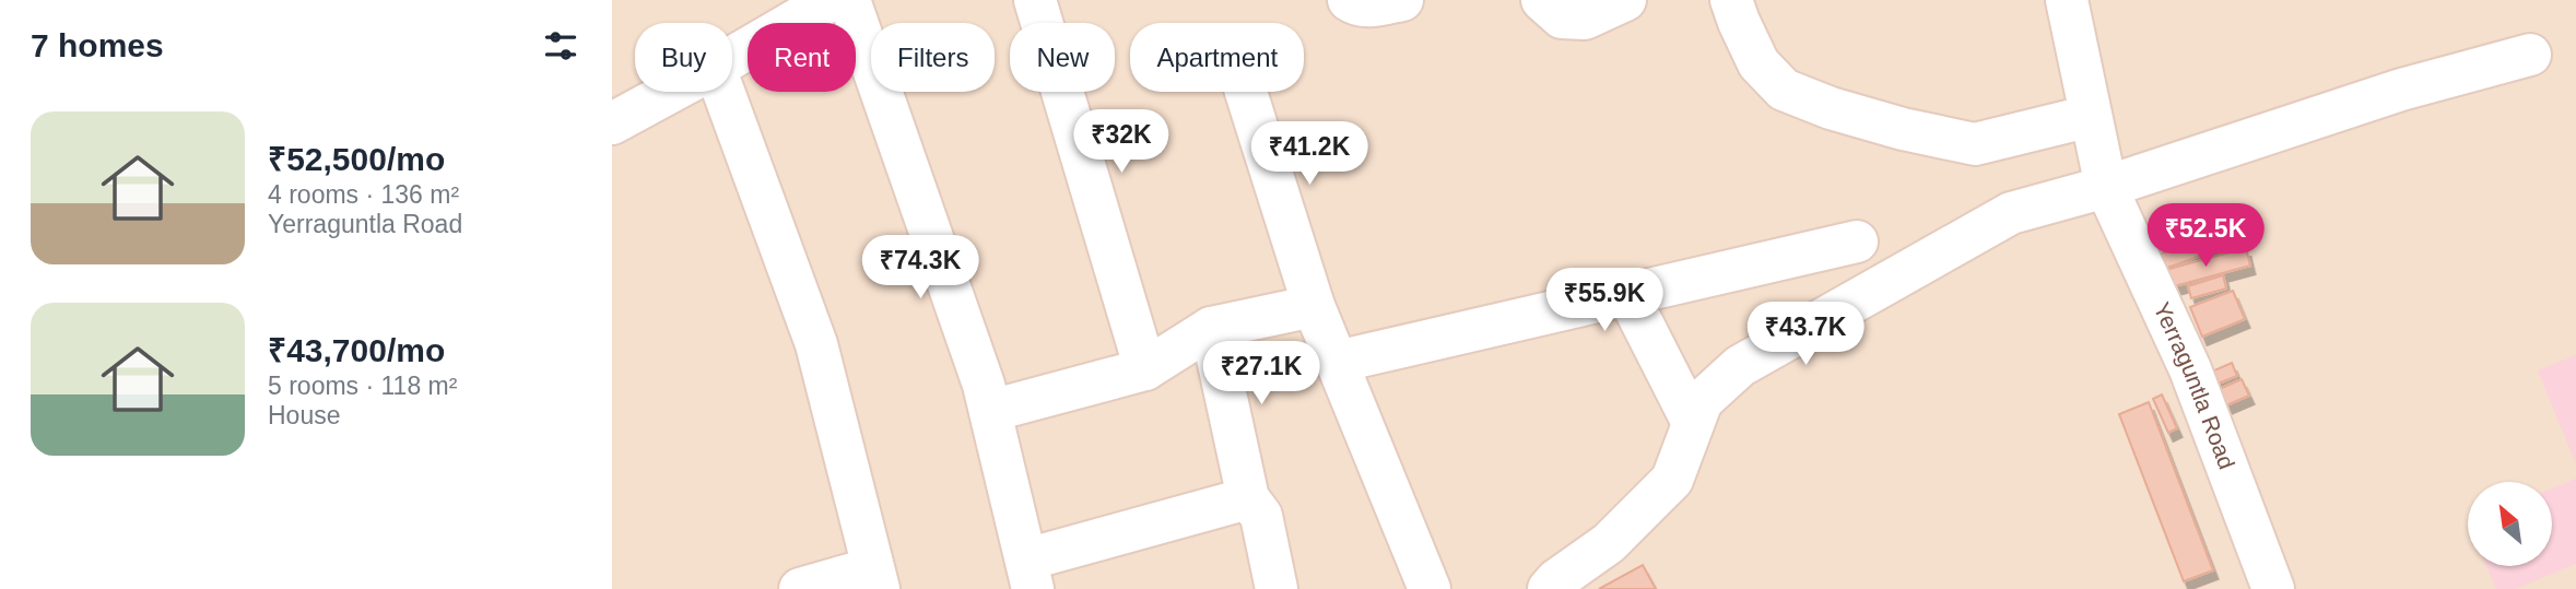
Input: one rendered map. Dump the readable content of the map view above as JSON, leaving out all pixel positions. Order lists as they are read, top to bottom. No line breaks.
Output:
{"streets":{"street":["Yerraguntla Road"]},"north":"top left","page":{"heading":"7 homes","chip":["Buy","Rent","Filters","New","Apartment"],"list":[{"name":"₹52,500/mo","note":"4 rooms · 136 m² · Yerraguntla Road"},{"name":"₹43,700/mo","note":"5 rooms · 118 m² · House"}],"price":["₹32K","₹41.2K","₹52.5K","₹74.3K","₹55.9K","₹43.7K","₹27.1K"]}}
